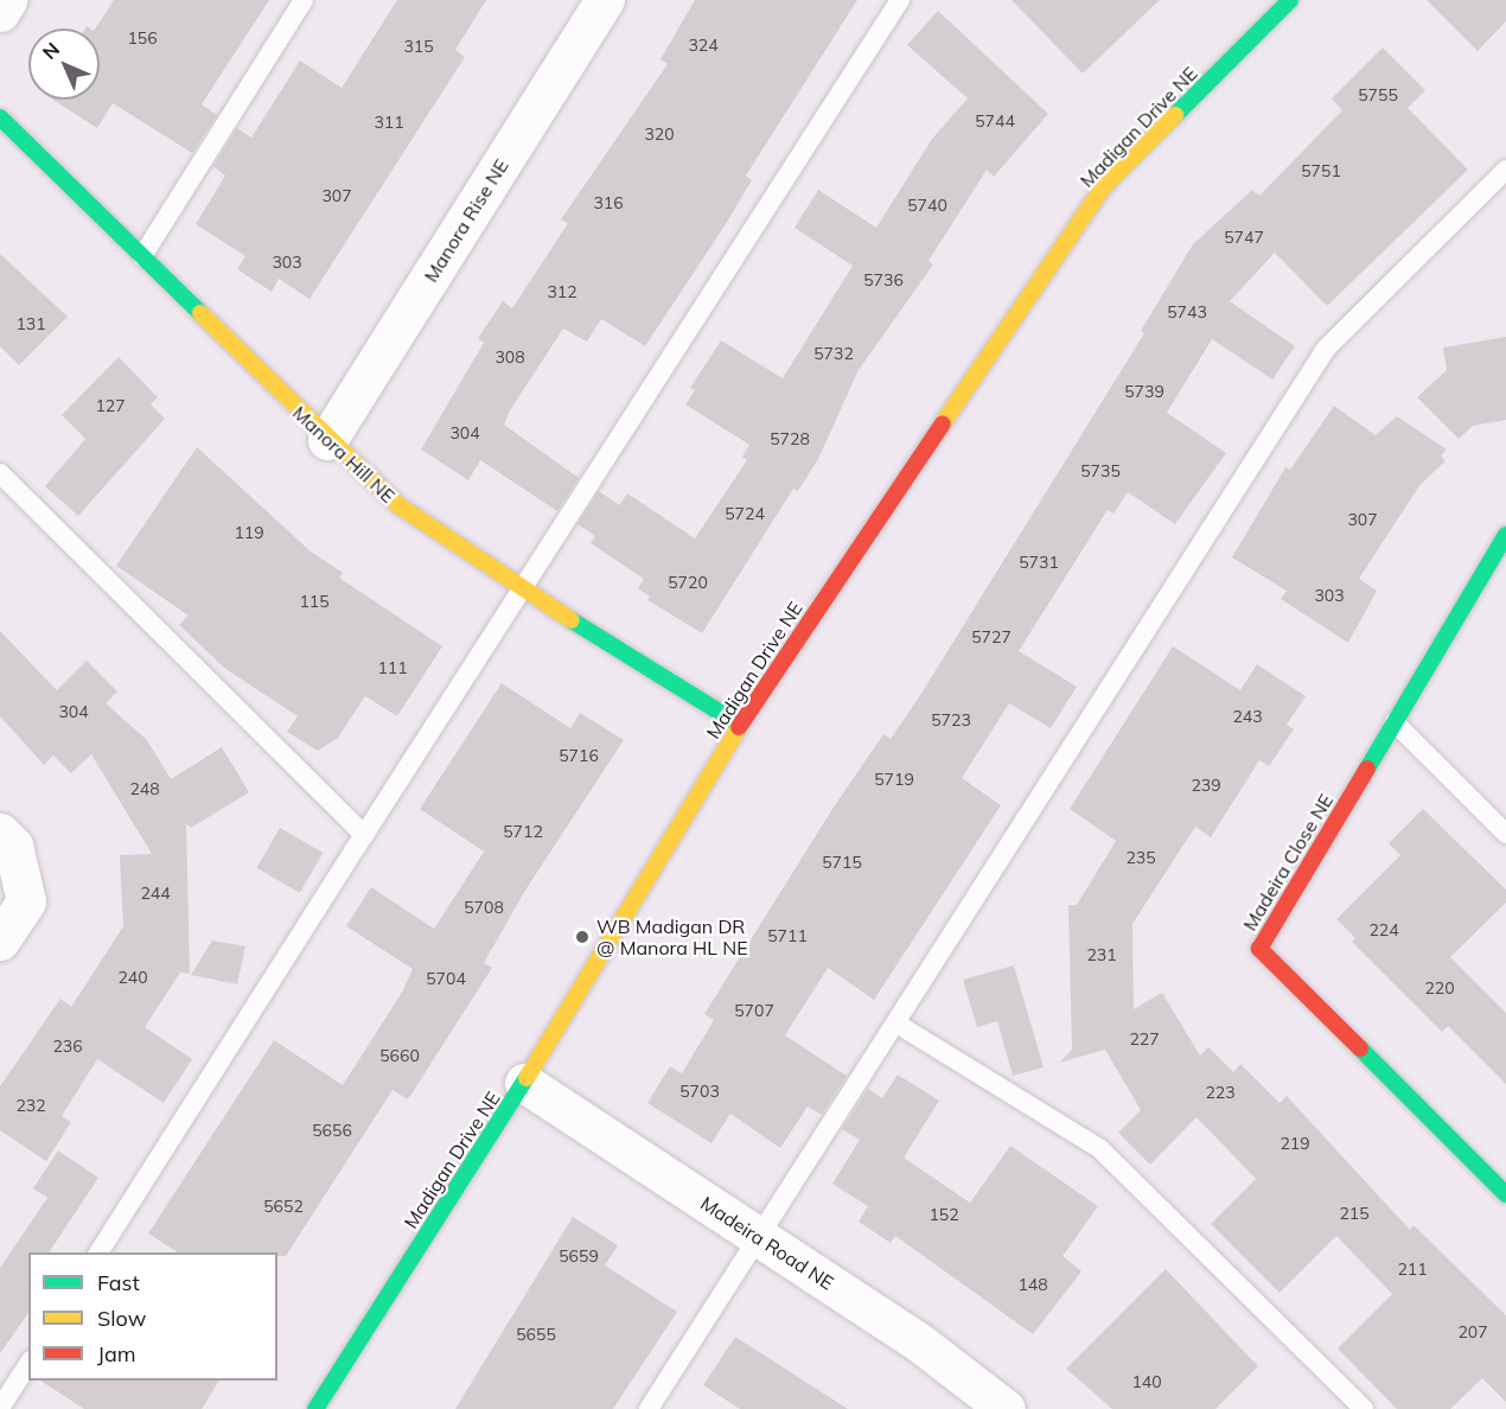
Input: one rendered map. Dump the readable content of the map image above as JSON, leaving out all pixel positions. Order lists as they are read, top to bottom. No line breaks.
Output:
{"streets":{"street":["Madigan Drive NE","Manora Rise NE","Manora Hill NE","Madeira Close NE","Madeira Road NE"]},"crossings":[["Madigan Drive NE","Manora Hill NE"],["Madigan Drive NE","Madeira Road NE"],["Manora Rise NE","Manora Hill NE"]],"places":["WB Madigan DR @ Manora HL NE"],"house_numbers":["156","324","315","5755","5744","311","320","5751","307","316","5740","5747","303","5736","312","5743","131","5732","308","5739","127","304","5728","5735","5724","307","119","5731","5720","303","115","5727","111","304","243","5723","5716","5719","239","248","5712","235","5715","244","5708","224","5711","231","240","5704","220","5707","227","236","5660","5703","223","232","5656","219","5652","215","152","5659","211","148","207","5655","140"],"legend":["Fast","Slow","Jam"],"north":"top left"}
